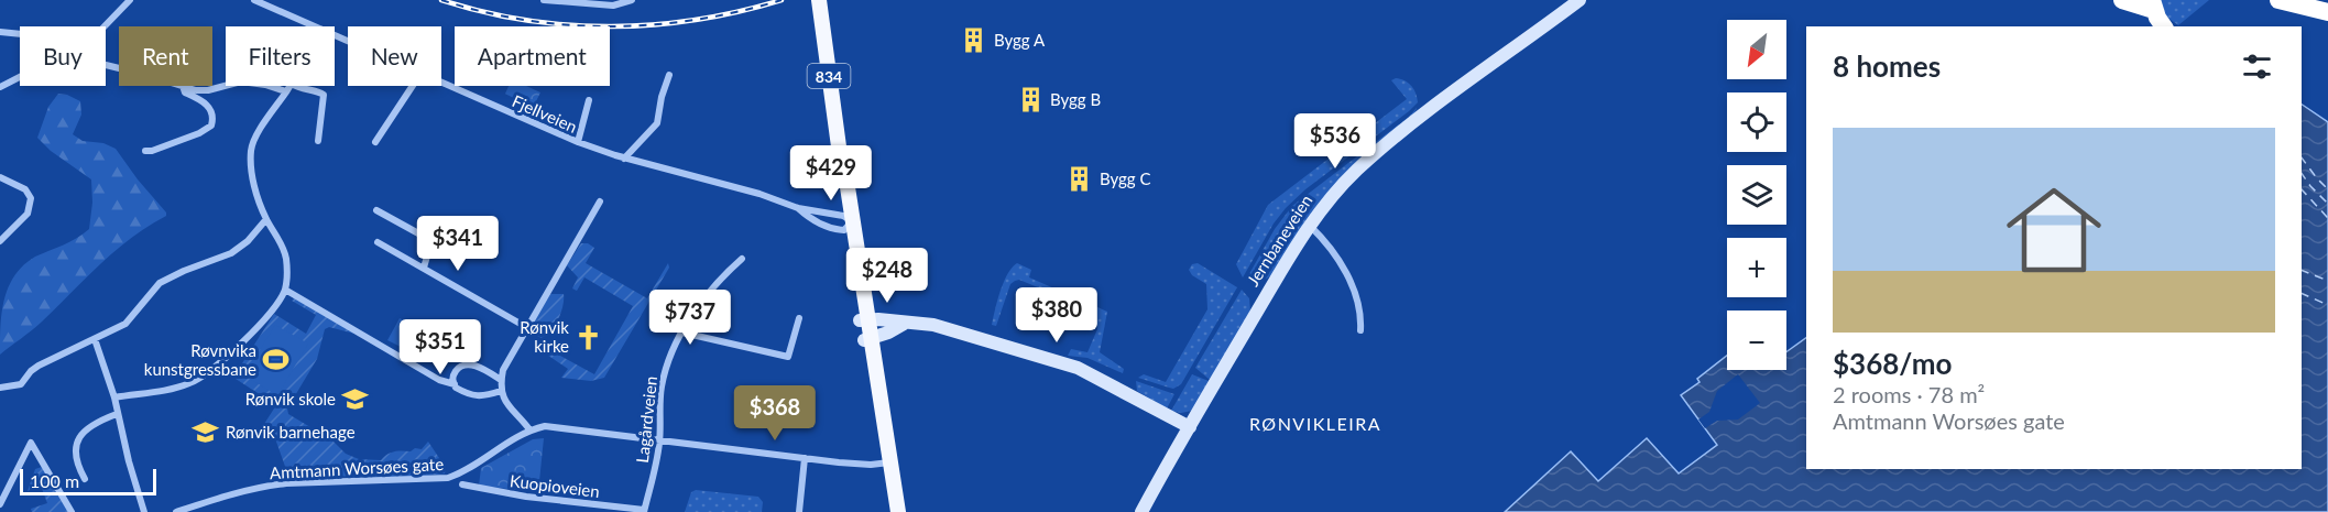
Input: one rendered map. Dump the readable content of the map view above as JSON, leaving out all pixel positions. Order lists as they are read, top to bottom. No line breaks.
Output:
{"streets":{"main road":["834"],"street":["Fjellveien","Jernbaneveien","Lagårdveien","Amtmann Worsøes gate","Kuopioveien"]},"crossings":[["834","Fjellveien"],["Lagårdveien","Kuopioveien"]],"districts":["RØNVIKLEIRA"],"places":{"building":["Bygg A","Bygg B","Bygg C"],"church":["Rønvik kirke"],"sports":["Røvnvika kunstgressbane"],"school or university":["Rønvik skole","Rønvik barnehage"]},"scale_bar":"100 m","north":"bottom left","page":{"map_buttons":["+","−"],"chip":["Buy","Rent","Filters","New","Apartment"],"heading":"8 homes","list":[{"name":"$368/mo","note":"2 rooms · 78 m² · Amtmann Worsøes gate"}],"price":["$536","$429","$341","$248","$380","$737","$351","$368"],"scale":"100 m"}}
